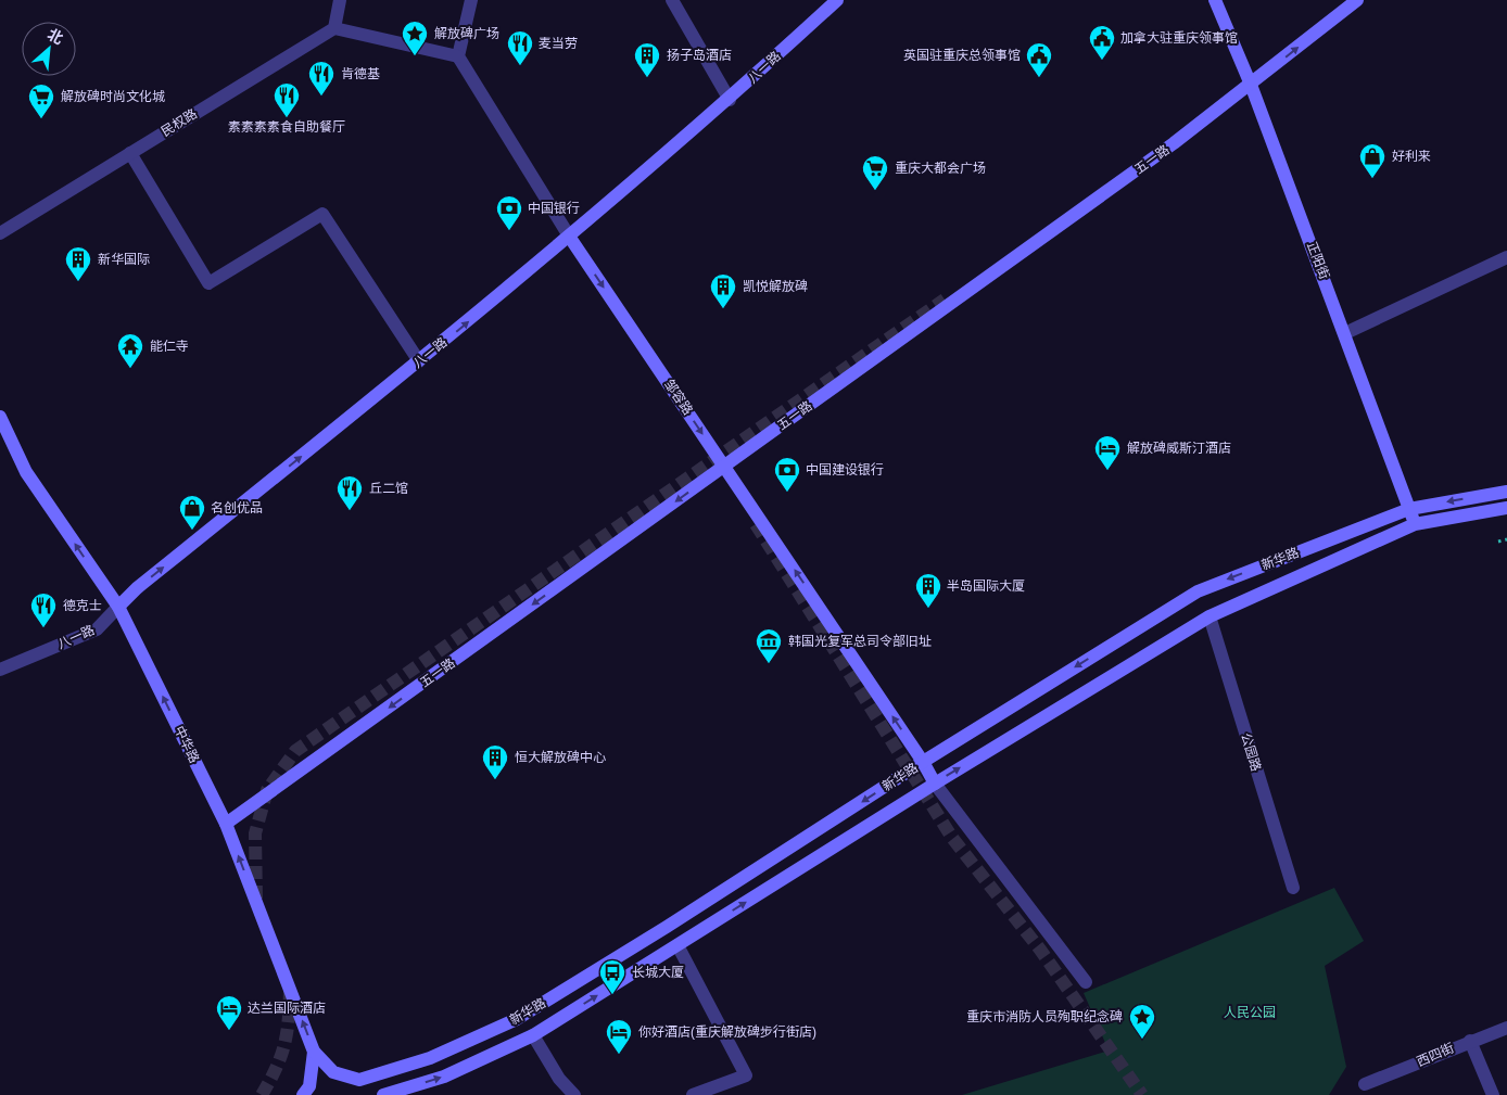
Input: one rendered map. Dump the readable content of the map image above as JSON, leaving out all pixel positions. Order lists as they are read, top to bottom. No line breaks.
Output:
{"streets":{"street":["八一路","民权路","五一路","正阳街","邹容路","新华路","中华路","公园路","西四街"]},"crossings":[["八一路","邹容路"],["八一路","中华路"],["五一路","正阳街"],["五一路","邹容路"],["五一路","中华路"],["正阳街","新华路"],["邹容路","新华路"],["新华路","中华路"],["新华路","公园路"]],"one_way":["八一路","中华路"],"parks":["人民公园"],"places":{"place":["解放碑广场","重庆市消防人员殉职纪念碑"],"public building":["加拿大驻重庆领事馆","英国驻重庆总领事馆"],"restaurant":["麦当劳","肯德基","素素素素食自助餐厅","丘二馆","德克士"],"building":["扬子岛酒店","新华国际","凯悦解放碑","半岛国际大厦","恒大解放碑中心"],"supermarket":["解放碑时尚文化城","重庆大都会广场"],"shop":["好利来","名创优品"],"bank":["中国银行","中国建设银行"],"temple":["能仁寺"],"hotel":["解放碑威斯汀酒店","达兰国际酒店","你好酒店(重庆解放碑步行街店)"],"museum":["韩国光复军总司令部旧址"],"bus stop":["长城大厦"]},"north":"top right"}
